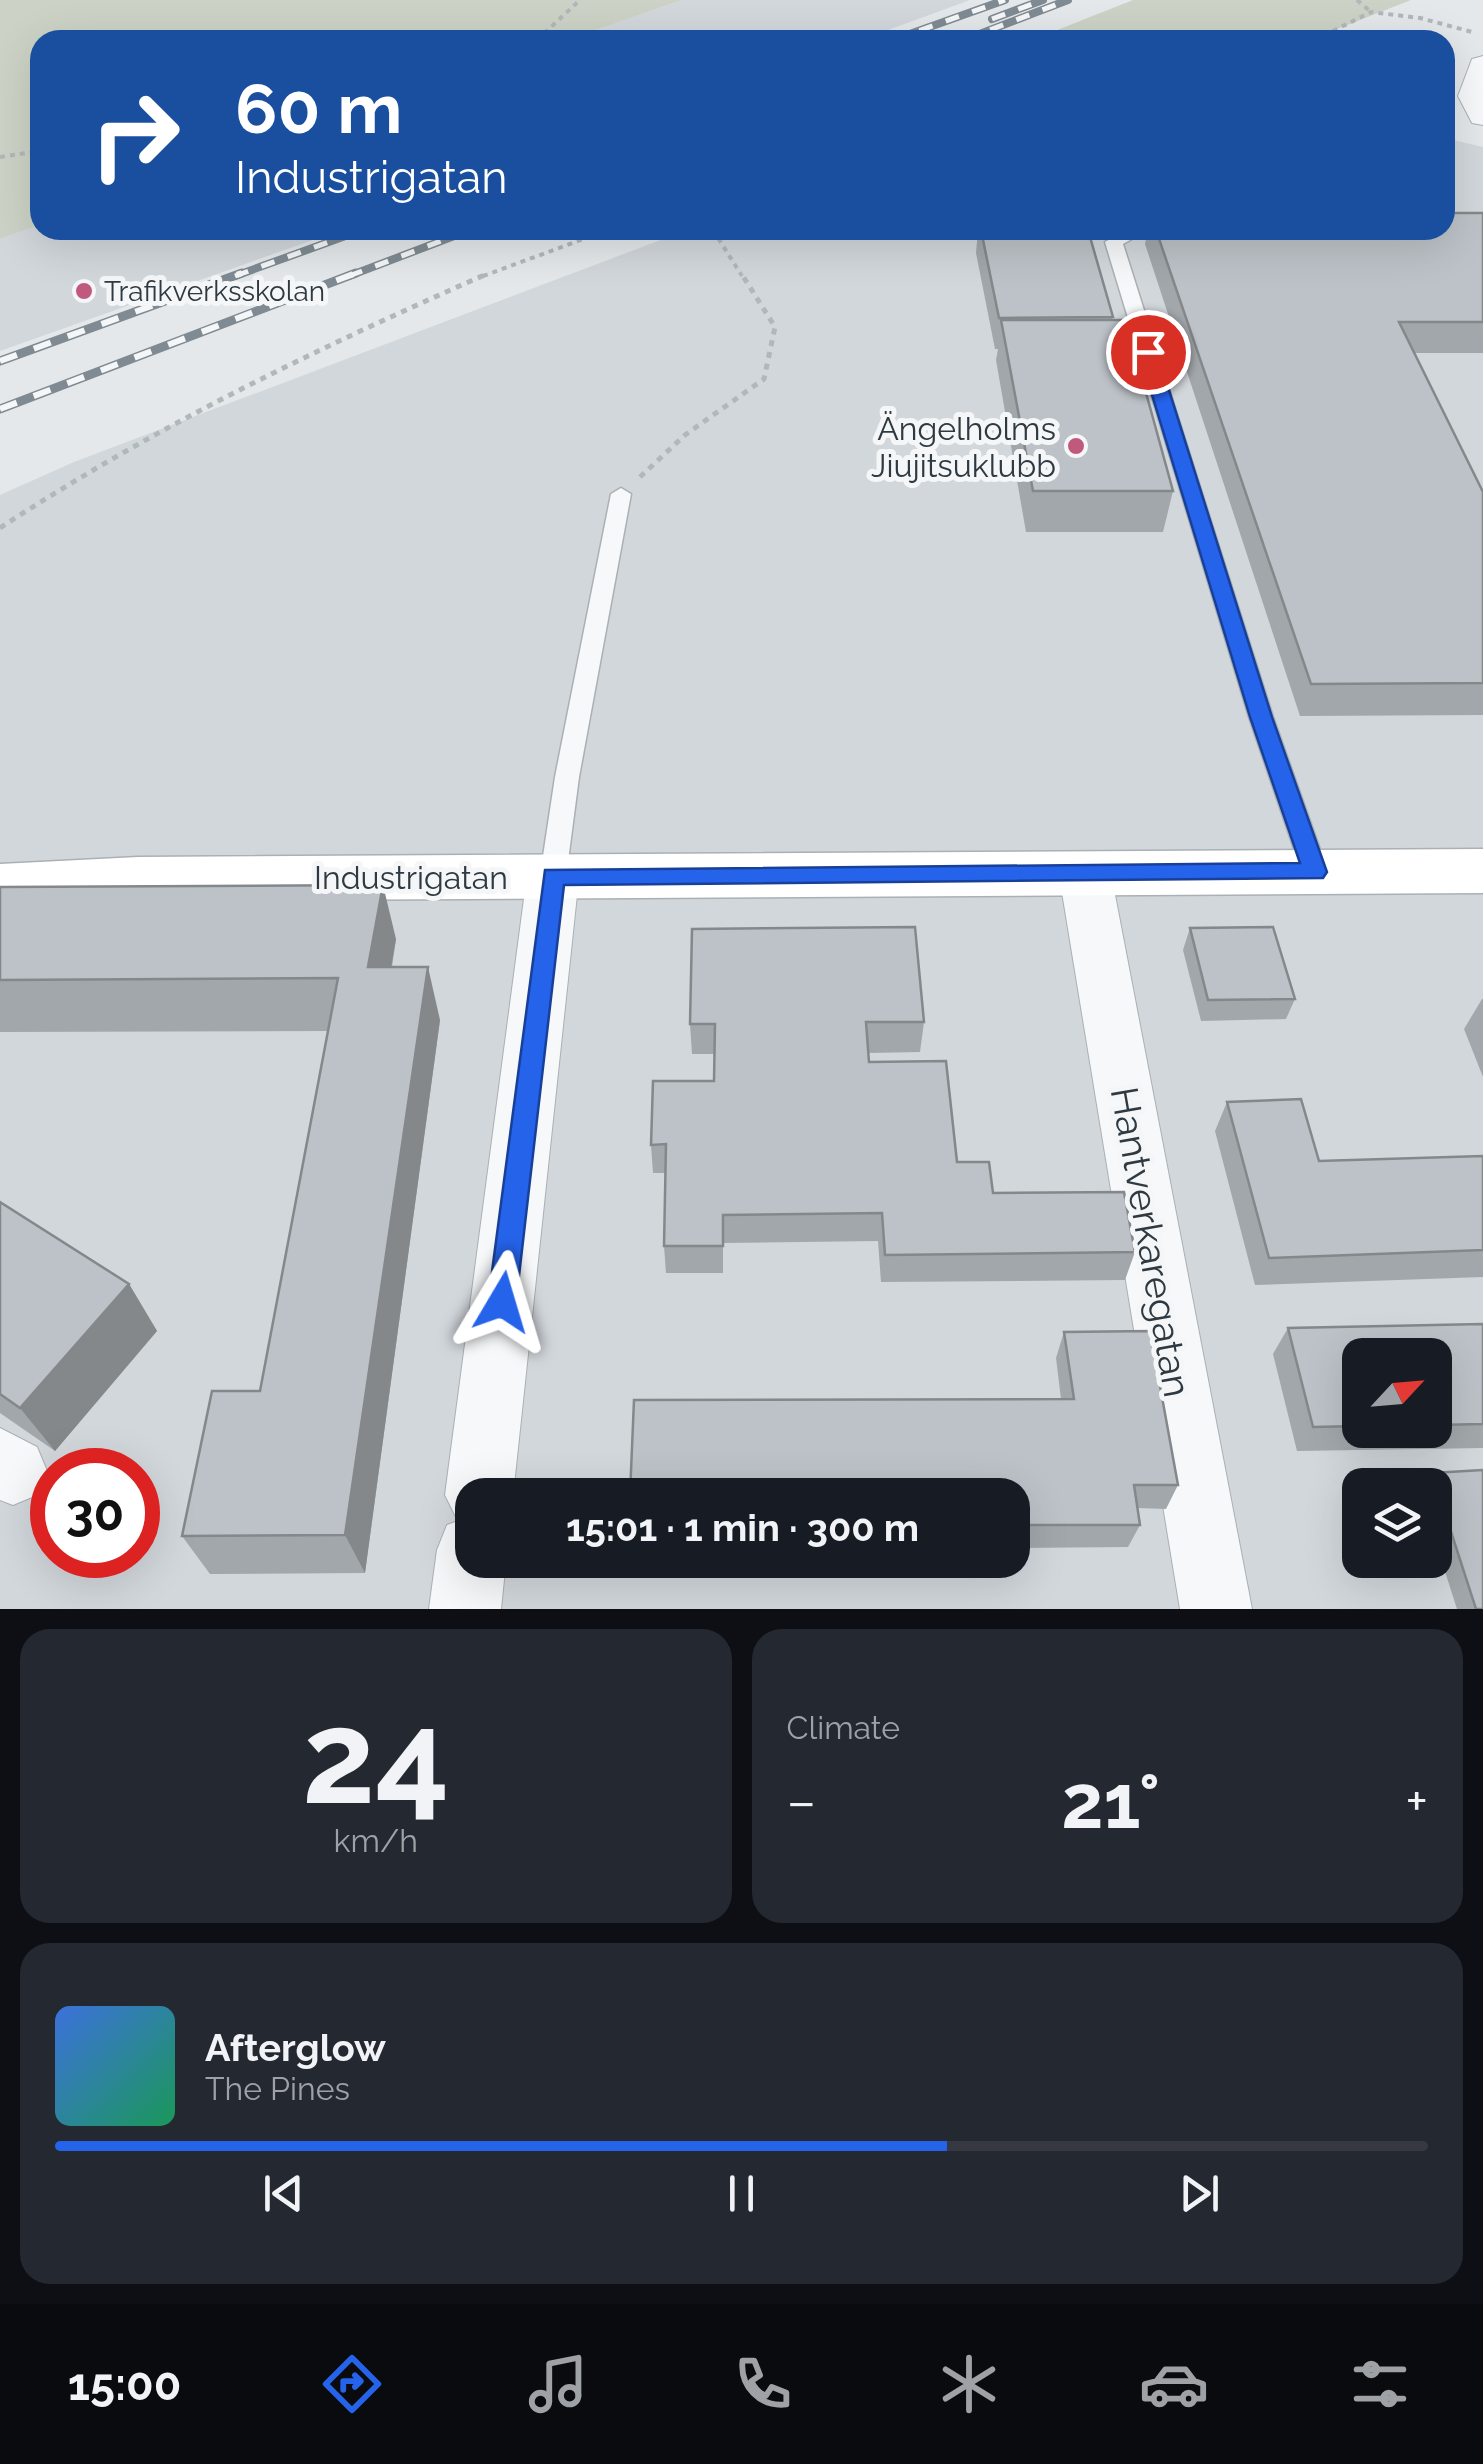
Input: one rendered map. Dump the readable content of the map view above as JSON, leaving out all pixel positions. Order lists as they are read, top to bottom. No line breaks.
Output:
{"streets":{"street":["Industrigatan","Hantverkaregatan"]},"crossings":[["Industrigatan","Hantverkaregatan"]],"places":["Trafikverksskolan","Ängelholms Jiujitsuklubb"],"north":"top right","page":{"turn":["60 m","Industrigatan"],"limit":"30","trip":"15:01 · 1 min · 300 m","tile":[["24","km/h"],"Climate"],"heat":["−","21°","+"],"song":["Afterglow","The Pines"],"tabs":"15:00"}}
